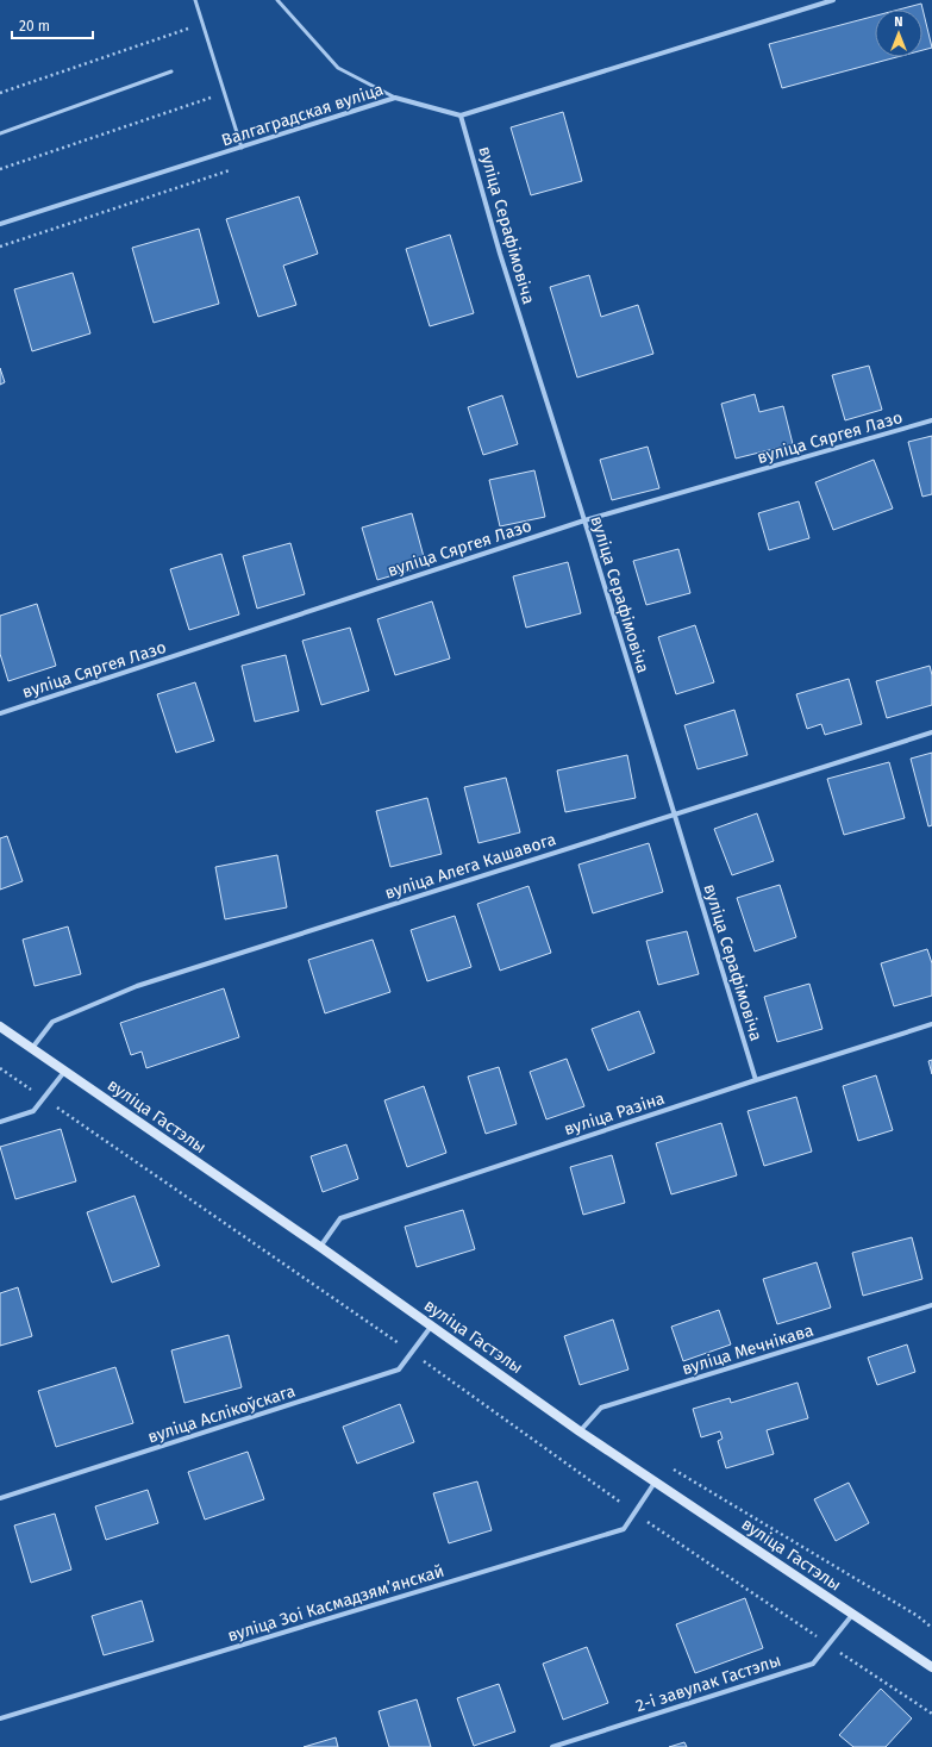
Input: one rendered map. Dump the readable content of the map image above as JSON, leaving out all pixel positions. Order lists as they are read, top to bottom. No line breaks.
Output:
{"streets":{"main road":["вуліца Гастэлы"],"street":["Валгаградская вуліца","вуліца Серафімовіча","вуліца Сяргея Лазо","вуліца Алега Кашавога","вуліца Разіна","вуліца Мечнікава","вуліца Аслікоўскага","вуліца Зоі Касмадзямʼянскай","2-і завулак Гастэлы"]},"crossings":[["Валгаградская вуліца","вуліца Серафімовіча"],["вуліца Серафімовіча","вуліца Сяргея Лазо"],["вуліца Серафімовіча","вуліца Алега Кашавога"],["вуліца Серафімовіча","вуліца Разіна"],["вуліца Алега Кашавога","вуліца Гастэлы"],["вуліца Разіна","вуліца Гастэлы"],["вуліца Гастэлы","вуліца Мечнікава"],["вуліца Гастэлы","вуліца Аслікоўскага"],["вуліца Гастэлы","вуліца Зоі Касмадзямʼянскай"],["вуліца Гастэлы","2-і завулак Гастэлы"]],"scale_bar":"20 m","north":"top"}
